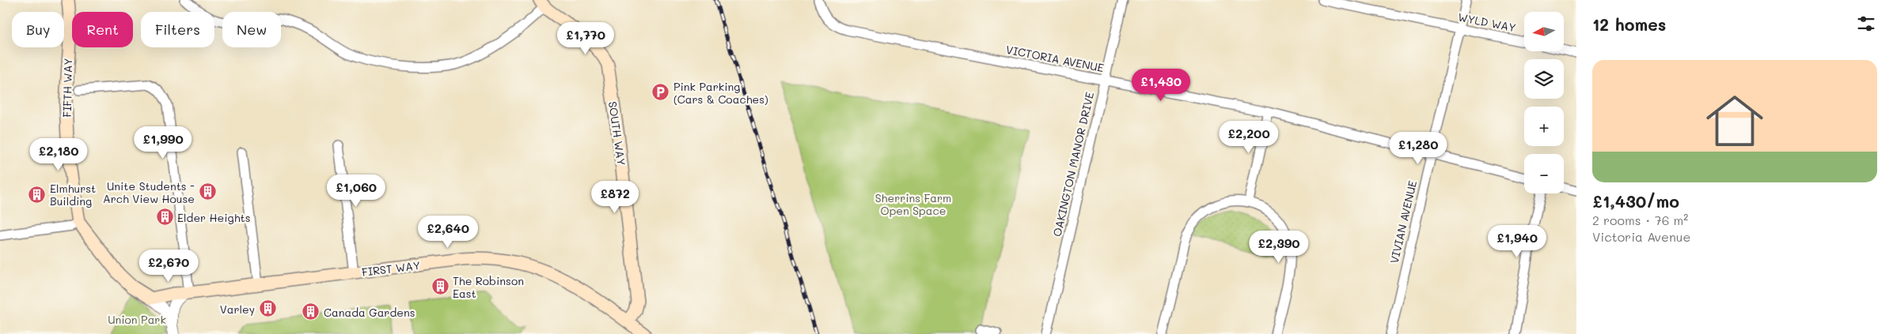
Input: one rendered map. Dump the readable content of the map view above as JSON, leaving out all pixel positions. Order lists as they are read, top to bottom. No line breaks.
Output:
{"streets":{"main road":["FIFTH WAY","SOUTH WAY","FIRST WAY"],"street":["WYLD WAY","VICTORIA AVENUE","OAKINGTON MANOR DRIVE","VIVIAN AVENUE"]},"crossings":[["WYLD WAY","VIVIAN AVENUE"],["VICTORIA AVENUE","OAKINGTON MANOR DRIVE"],["VICTORIA AVENUE","VIVIAN AVENUE"],["SOUTH WAY","FIRST WAY"]],"parks":["Sherrins Farm Open Space","Union Park"],"places":{"parking":["Pink Parking (Cars & Coaches)"],"building":["Unite Students - Arch View House","Elmhurst Building","Elder Heights","The Robinson East","Varley","Canada Gardens"]},"north":"left","page":{"heading":"12 homes","map_buttons":["+","−"],"chip":["Buy","Rent","Filters","New"],"price":["£1,770","£1,430","£2,200","£1,990","£1,280","£2,180","£1,060","£872","£2,640","£1,940","£2,390","£2,670"],"list":[{"name":"£1,430/mo","note":"2 rooms · 76 m² · Victoria Avenue"}]}}
